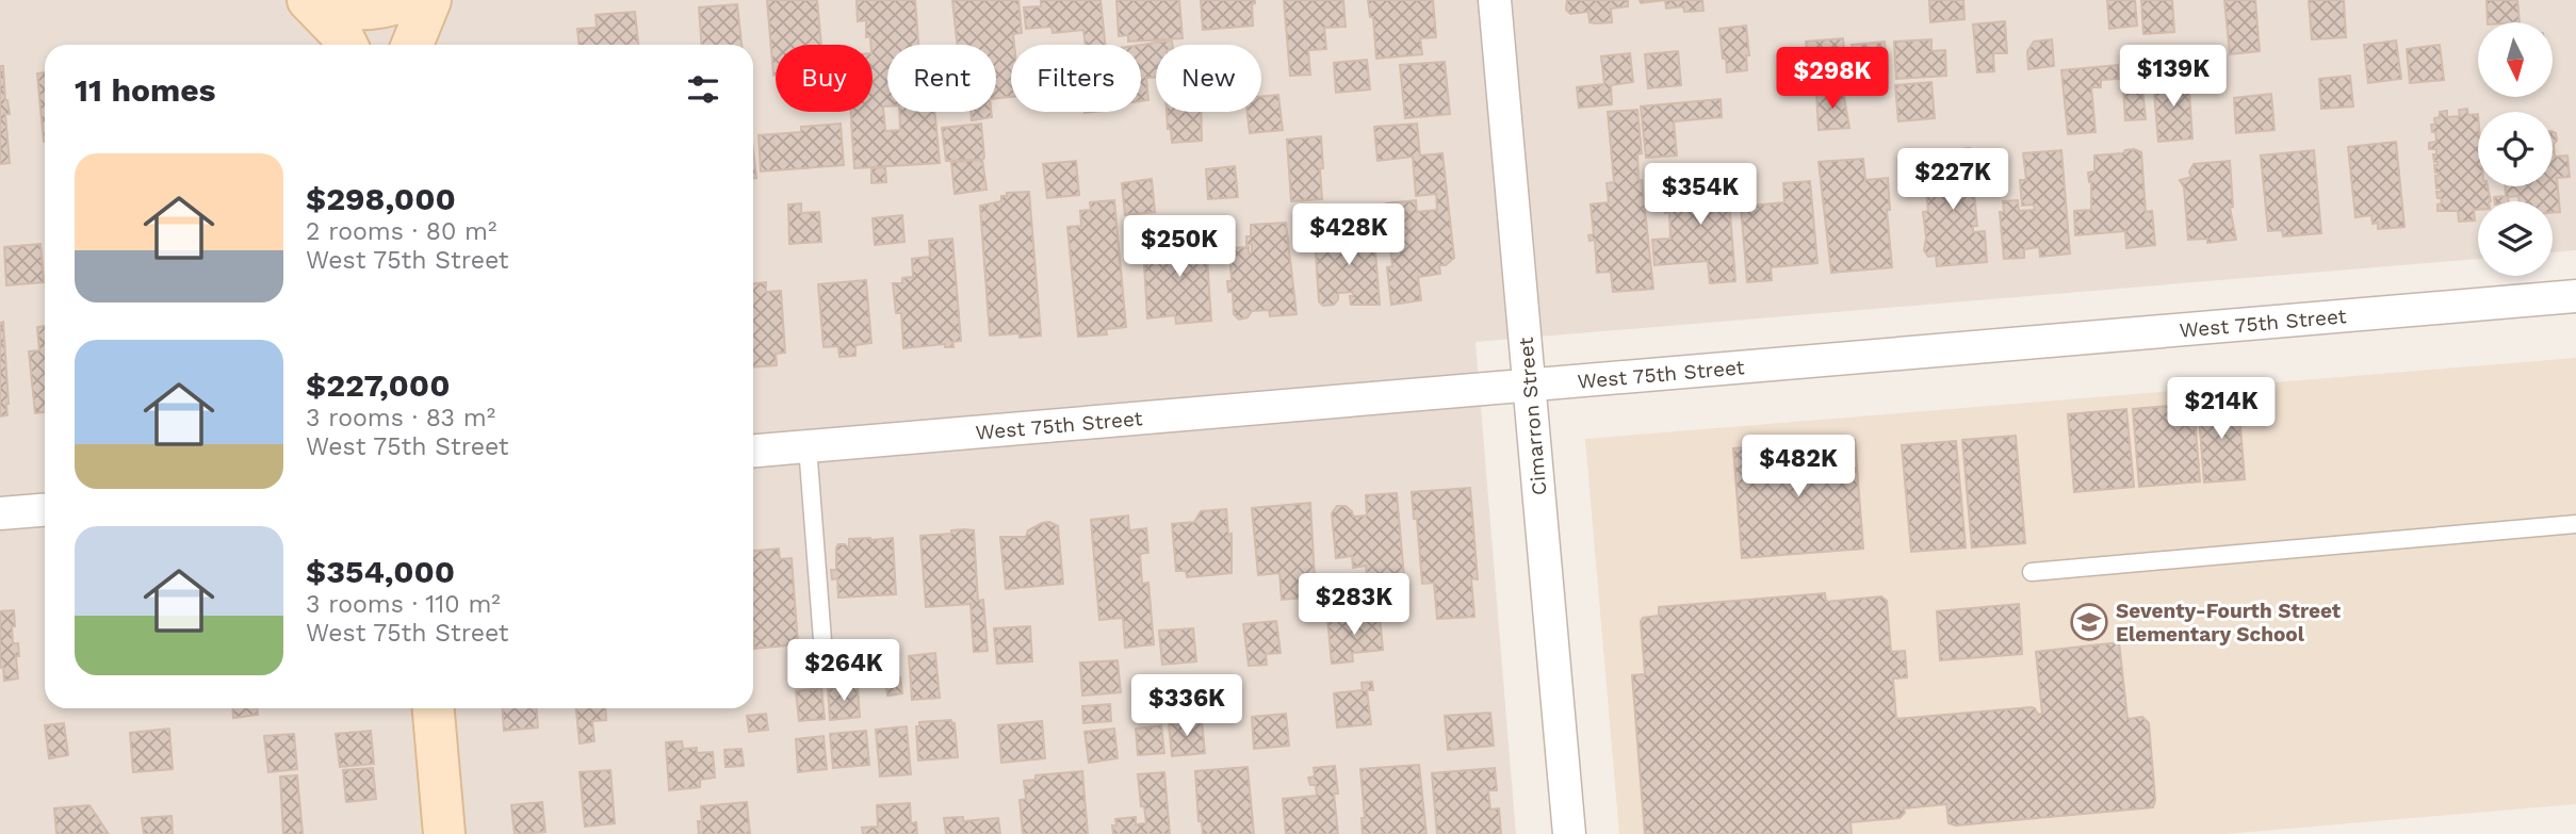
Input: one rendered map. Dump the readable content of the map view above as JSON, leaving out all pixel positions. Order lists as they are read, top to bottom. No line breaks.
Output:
{"streets":{"street":["West 75th Street","Cimarron Street"]},"crossings":[["West 75th Street","Cimarron Street"]],"places":{"school or university":["Seventy-Fourth Street Elementary School"]},"north":"bottom","page":{"price":["$139K","$298K","$227K","$354K","$428K","$250K","$214K","$482K","$283K","$264K","$336K"],"chip":["Buy","Rent","Filters","New"],"heading":"11 homes","list":[{"name":"$298,000","note":"2 rooms · 80 m² · West 75th Street"},{"name":"$227,000","note":"3 rooms · 83 m² · West 75th Street"},{"name":"$354,000","note":"3 rooms · 110 m² · West 75th Street"}]}}
